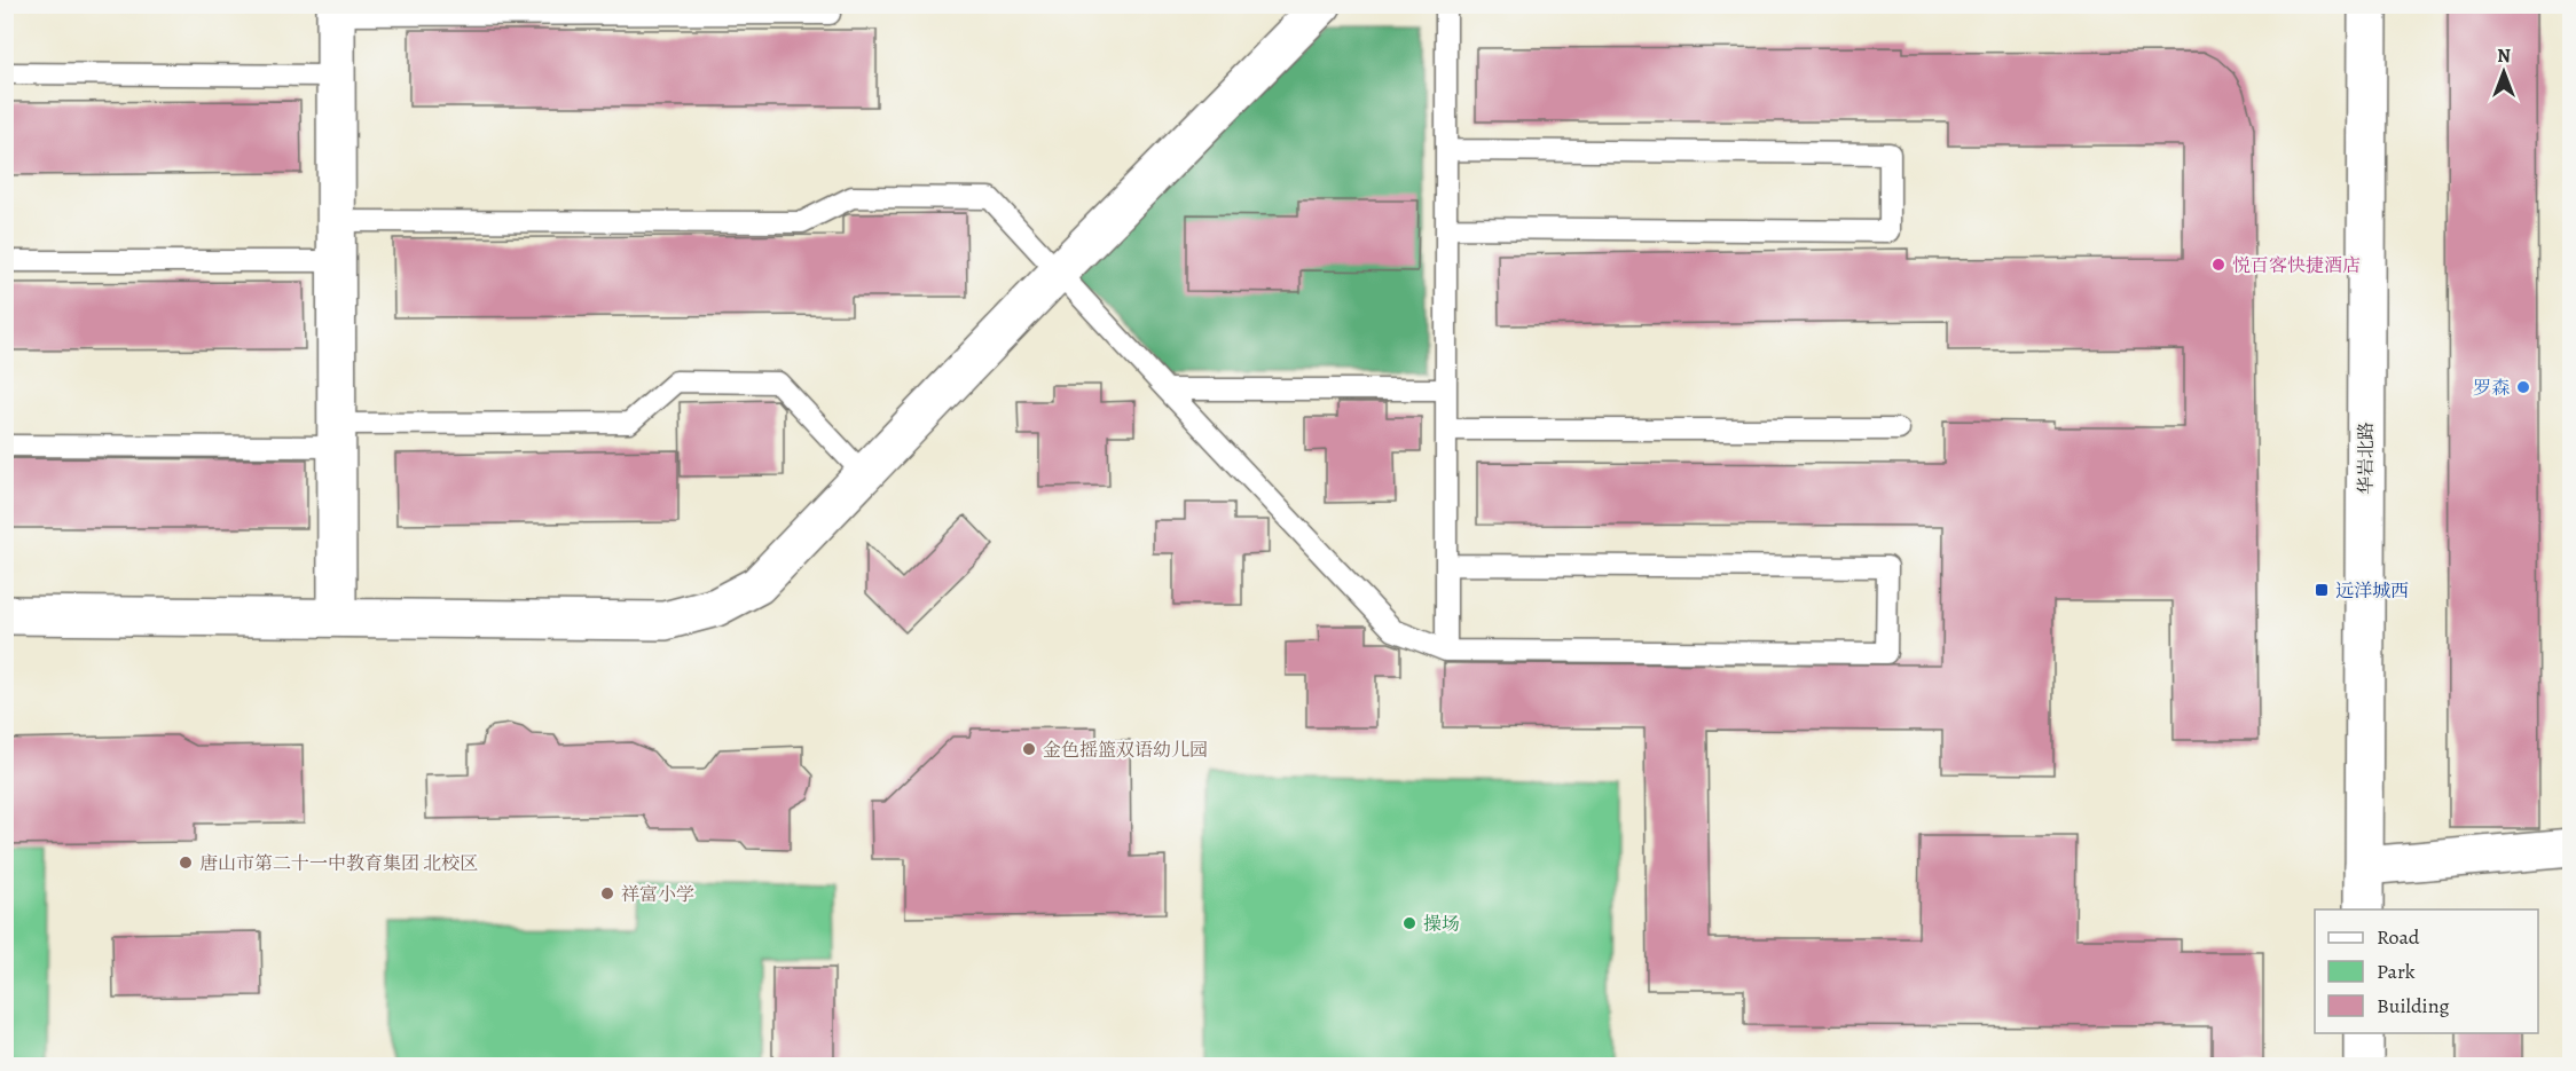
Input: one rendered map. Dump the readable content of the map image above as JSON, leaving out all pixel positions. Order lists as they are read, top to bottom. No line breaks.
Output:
{"streets":{"street":["华岩北路"]},"places":{"other":["悦百客快捷酒店","罗森","金色摇篮双语幼儿园","唐山市第二十一中教育集团 北校区","祥富小学","操场"],"transit":["远洋城西"]},"legend":["Road","Park","Building"],"north":"top"}
